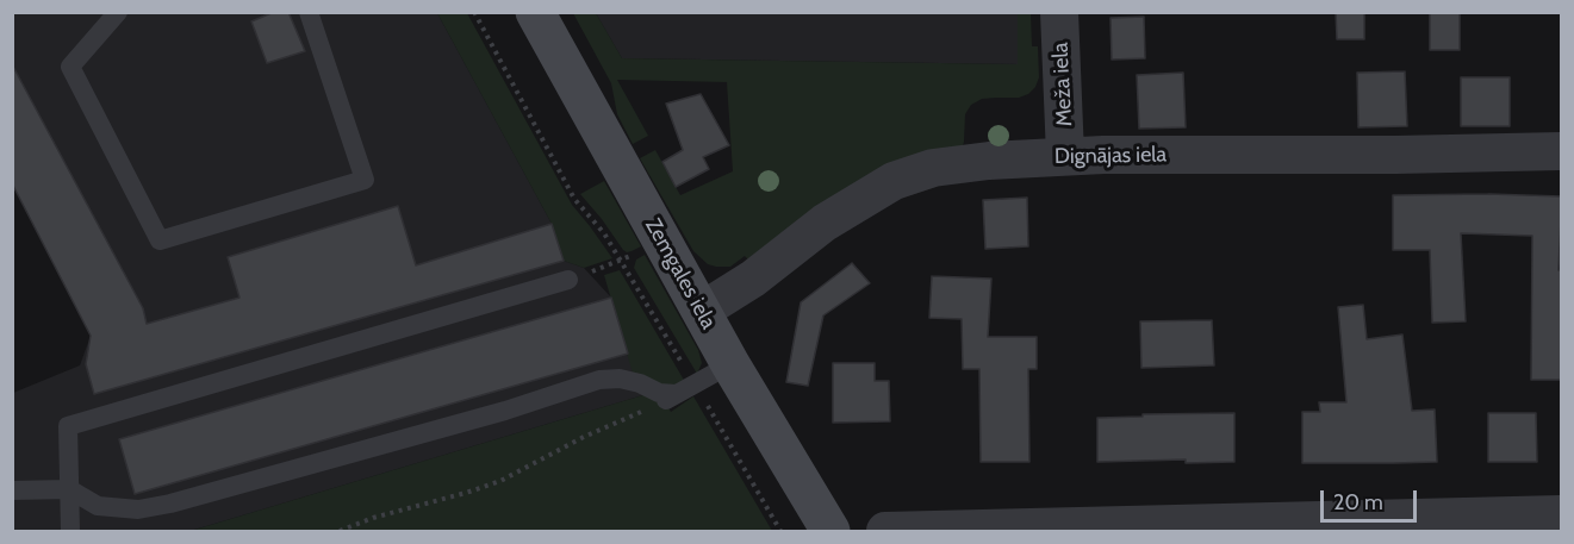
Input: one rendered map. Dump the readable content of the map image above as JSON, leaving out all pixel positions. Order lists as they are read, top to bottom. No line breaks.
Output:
{"streets":{"street":["Meža iela","Dignājas iela","Zemgales iela"]},"crossings":[["Meža iela","Dignājas iela"],["Dignājas iela","Zemgales iela"]],"scale_bar":"20 m"}
